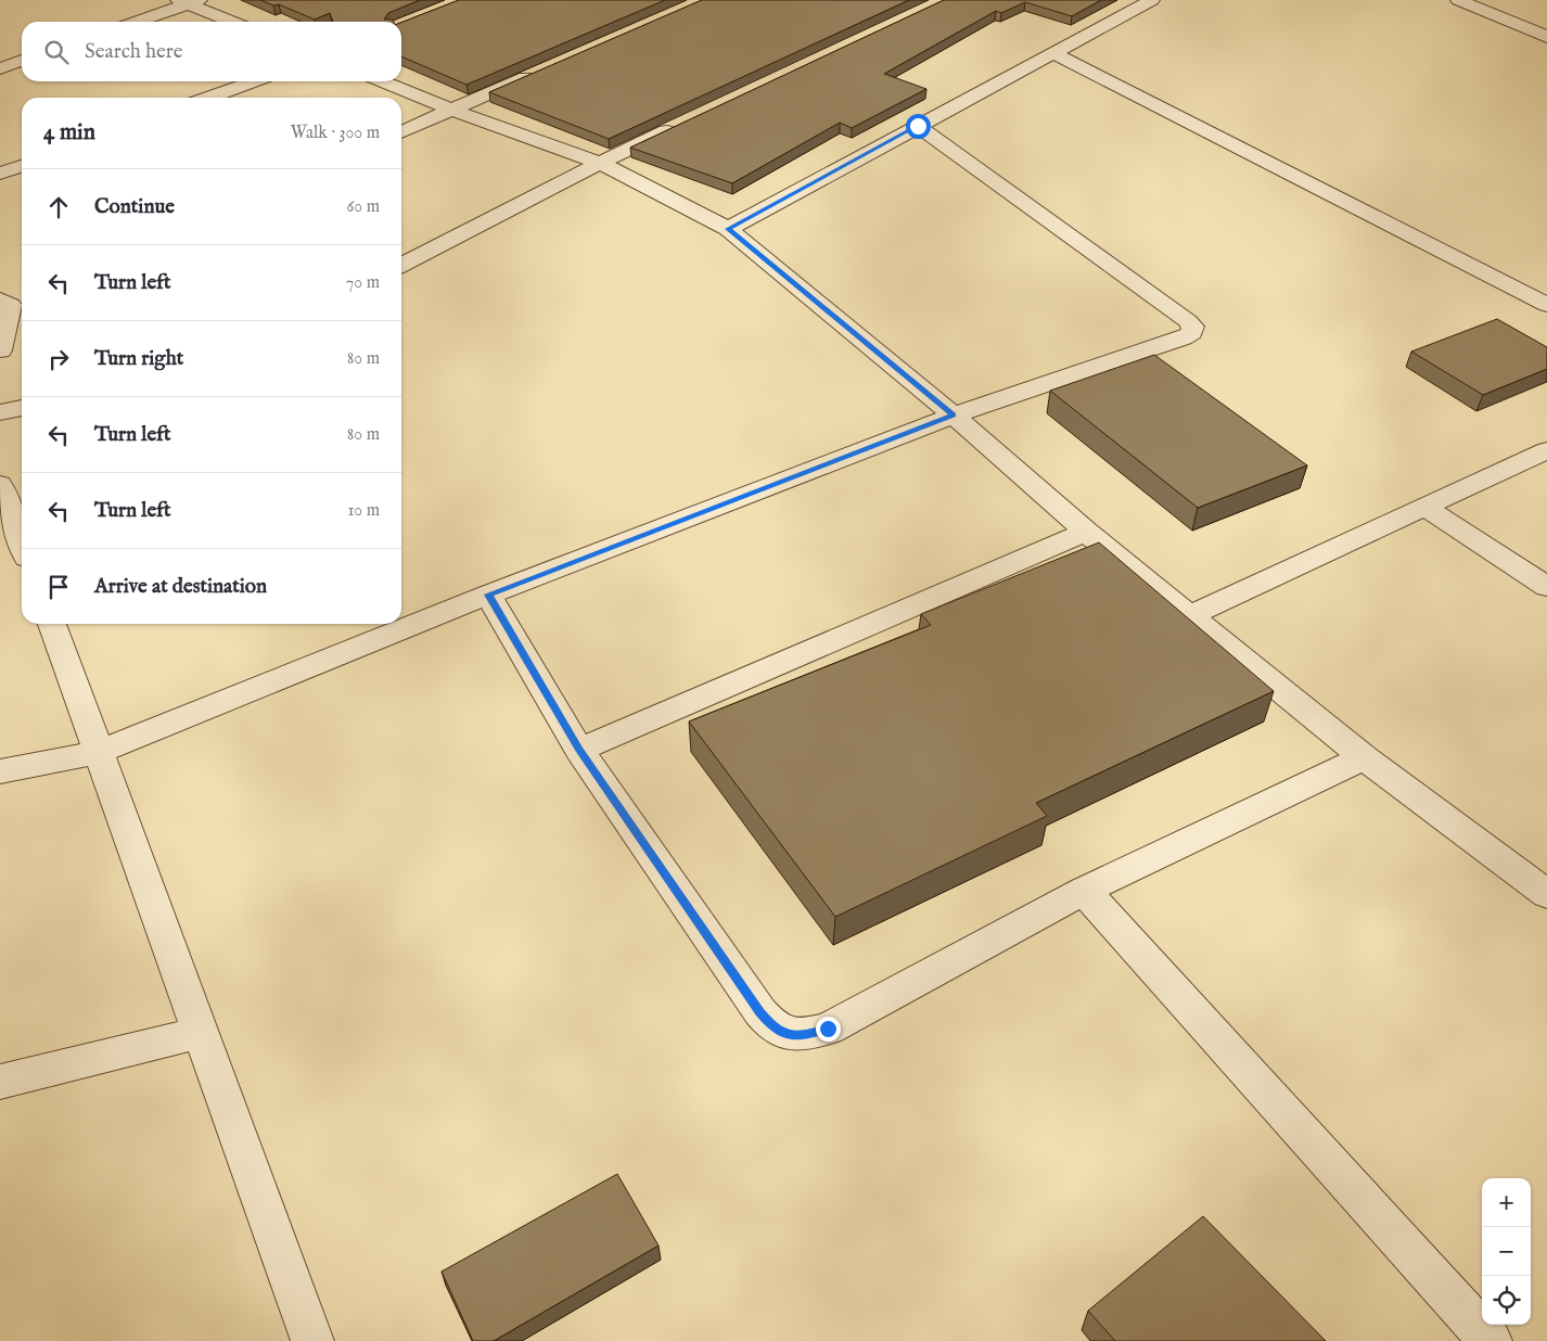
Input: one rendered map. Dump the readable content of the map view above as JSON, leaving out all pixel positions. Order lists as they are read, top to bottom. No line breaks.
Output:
{"page":{"search":"Search here","heading":["4 min","Walk · 300 m"],"list":[["Continue","60 m"],["Turn left","70 m"],["Turn right","80 m"],["Turn left","80 m"],["Turn left","10 m"],"Arrive at destination"],"map_buttons":["+","−"]}}
